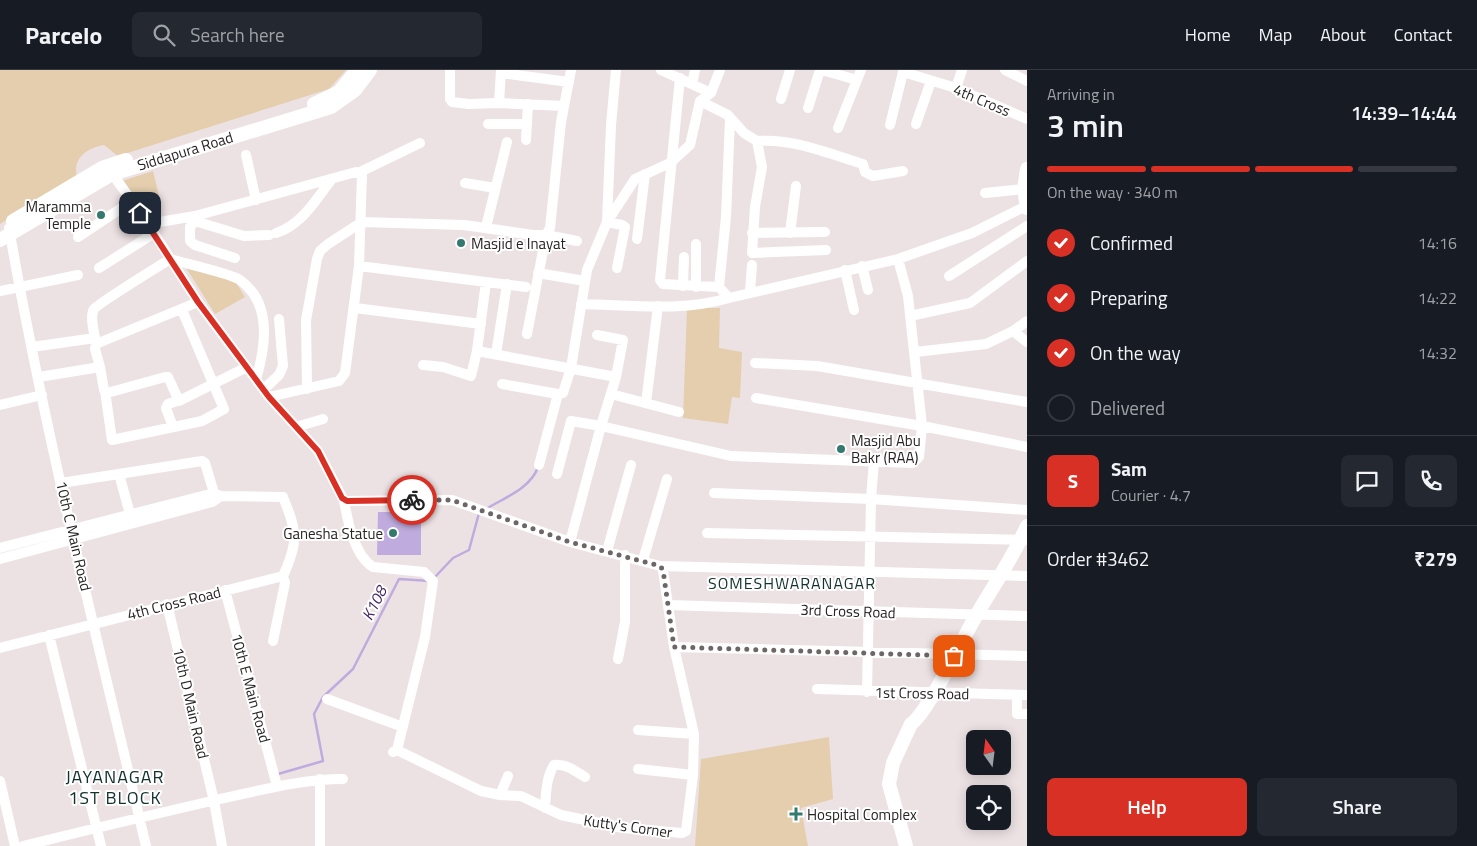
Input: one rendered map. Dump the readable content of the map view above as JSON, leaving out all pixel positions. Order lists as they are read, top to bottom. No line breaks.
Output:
{"streets":{"main road":["Siddapura Road"],"street":["4th Cross","10th C Main Road","4th Cross Road","3rd Cross Road","10th E Main Road","1st Cross Road","10th D Main Road","Kutty's Corner"]},"crossings":[["Siddapura Road","10th C Main Road"],["10th C Main Road","4th Cross Road"],["4th Cross Road","10th E Main Road"],["4th Cross Road","10th D Main Road"],["3rd Cross Road","Kutty's Corner"]],"districts":["SOMESHWARANAGAR","JAYANAGAR 1ST BLOCK"],"water":["K108"],"places":{"other":["Maramma Temple","Masjid e Inayat","Masjid Abu Bakr (RAA)","Ganesha Statue"],"health":["Hospital Complex"]},"north":"top","page":{"header":"Parcelo","search":"Search here","nav":["Home","Map","About","Contact"],"heading":["3 min","Arriving in","14:39–14:44"],"panel":["Sam","Courier · 4.7","Order #3462","₹279"],"bar":"On the way · 340 m","list":[["Confirmed","14:16"],["Preparing","14:22"],["On the way","14:32"],"Delivered"],"round":"S","buttons":["Help","Share"]}}
